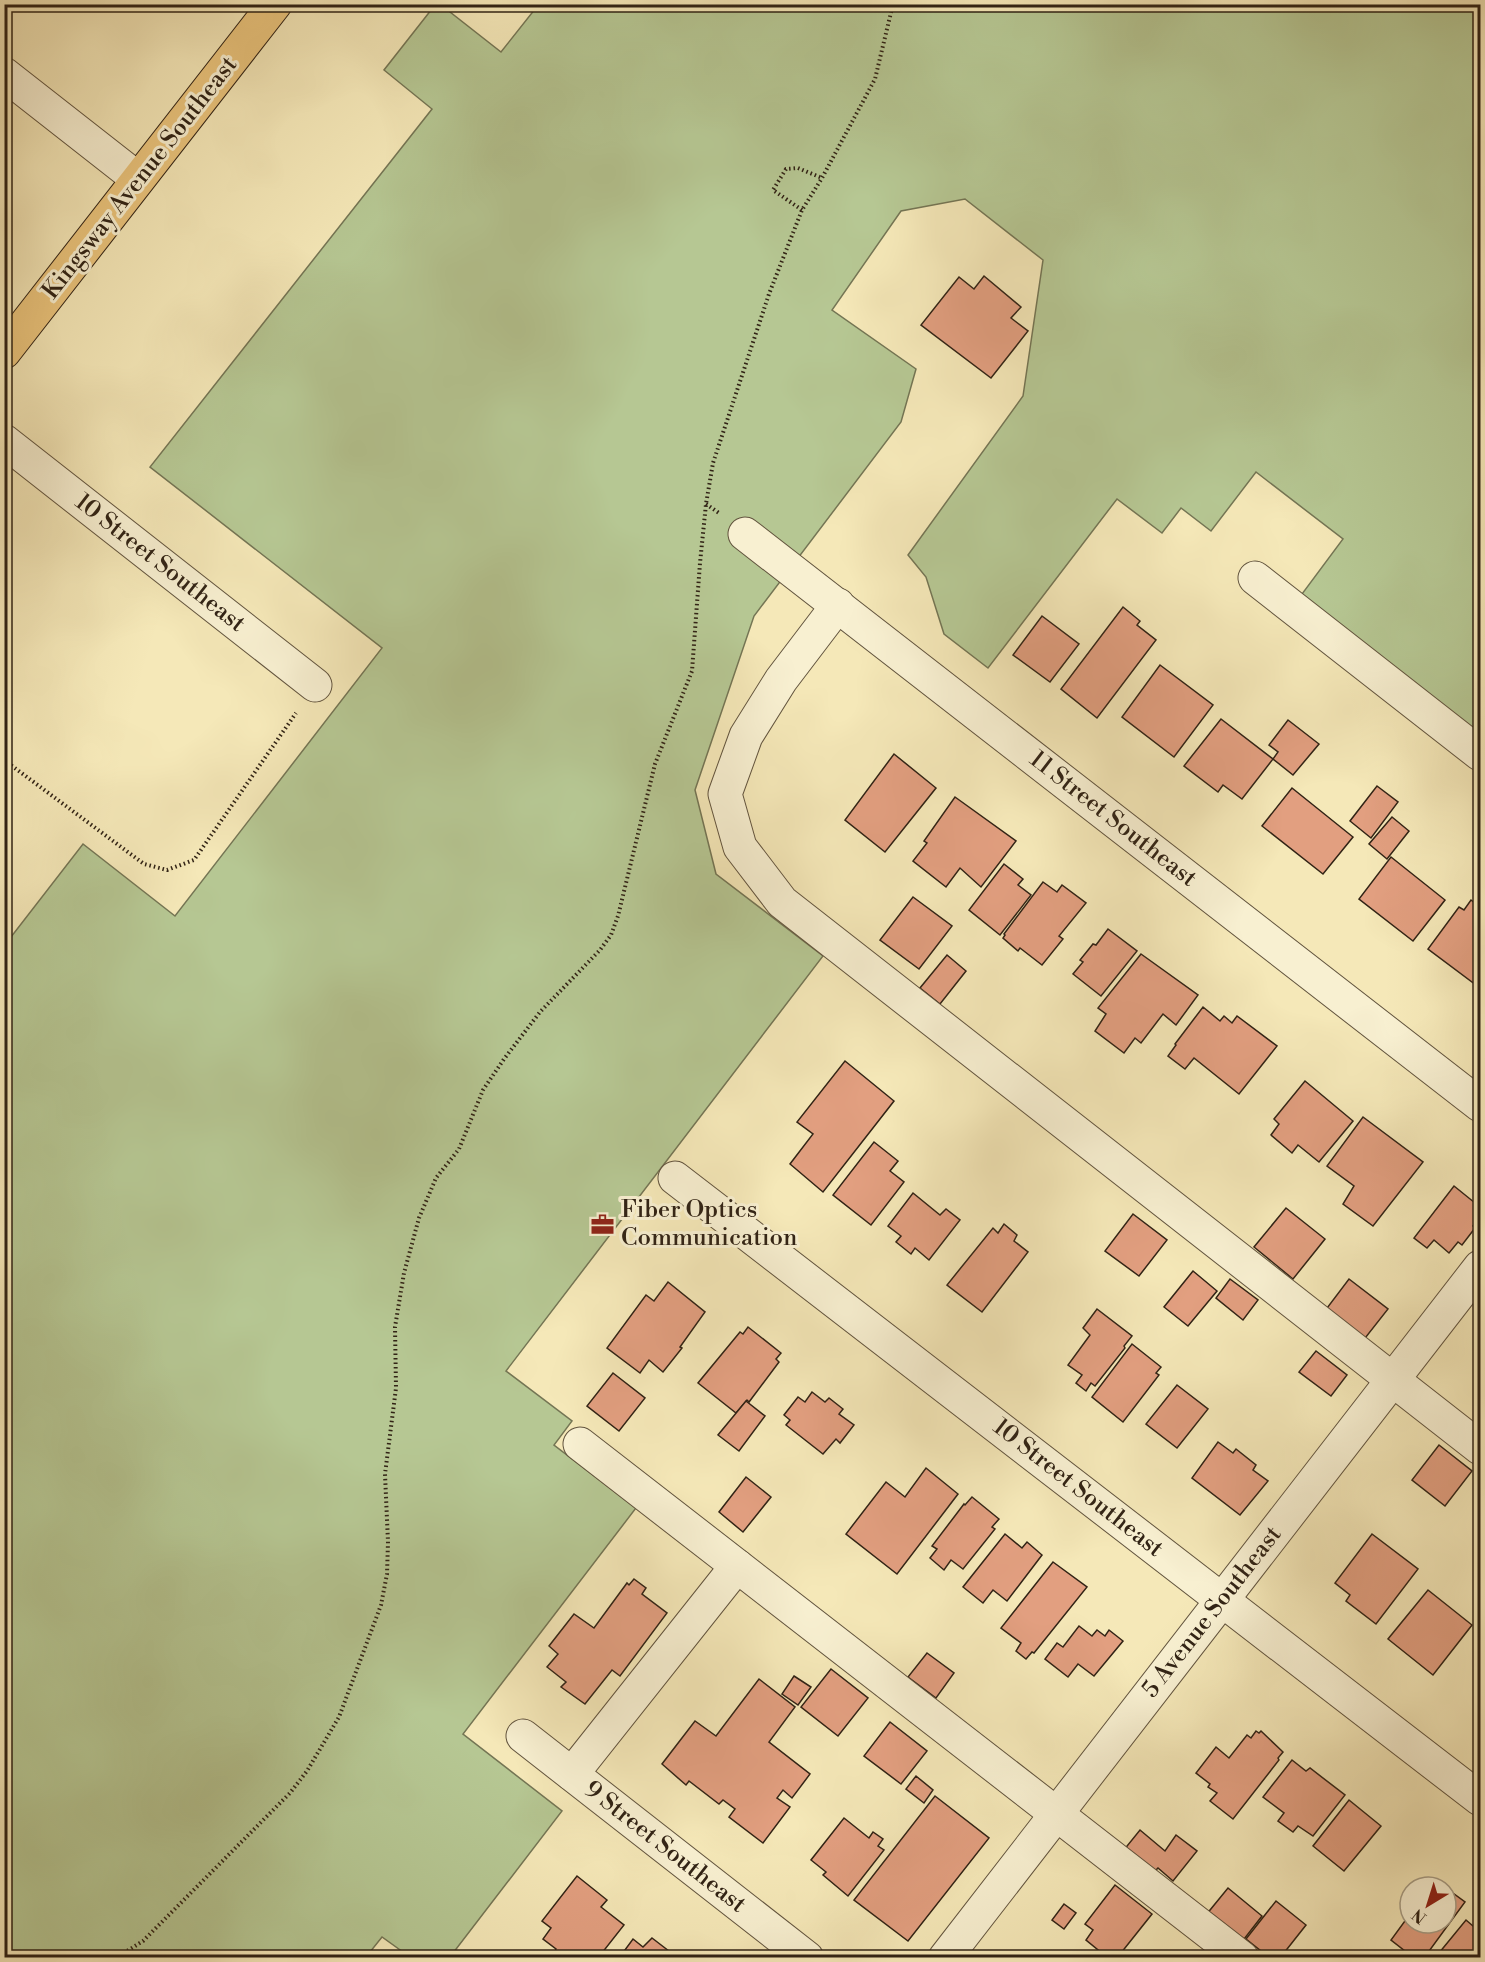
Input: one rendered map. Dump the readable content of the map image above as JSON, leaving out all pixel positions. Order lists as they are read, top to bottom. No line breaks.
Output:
{"streets":{"main road":["Kingsway Avenue Southeast"],"street":["10 Street Southeast","11 Street Southeast","5 Avenue Southeast","9 Street Southeast"]},"crossings":[["10 Street Southeast","5 Avenue Southeast"]],"places":{"office":["Fiber Optics Communication"]},"north":"bottom left"}
